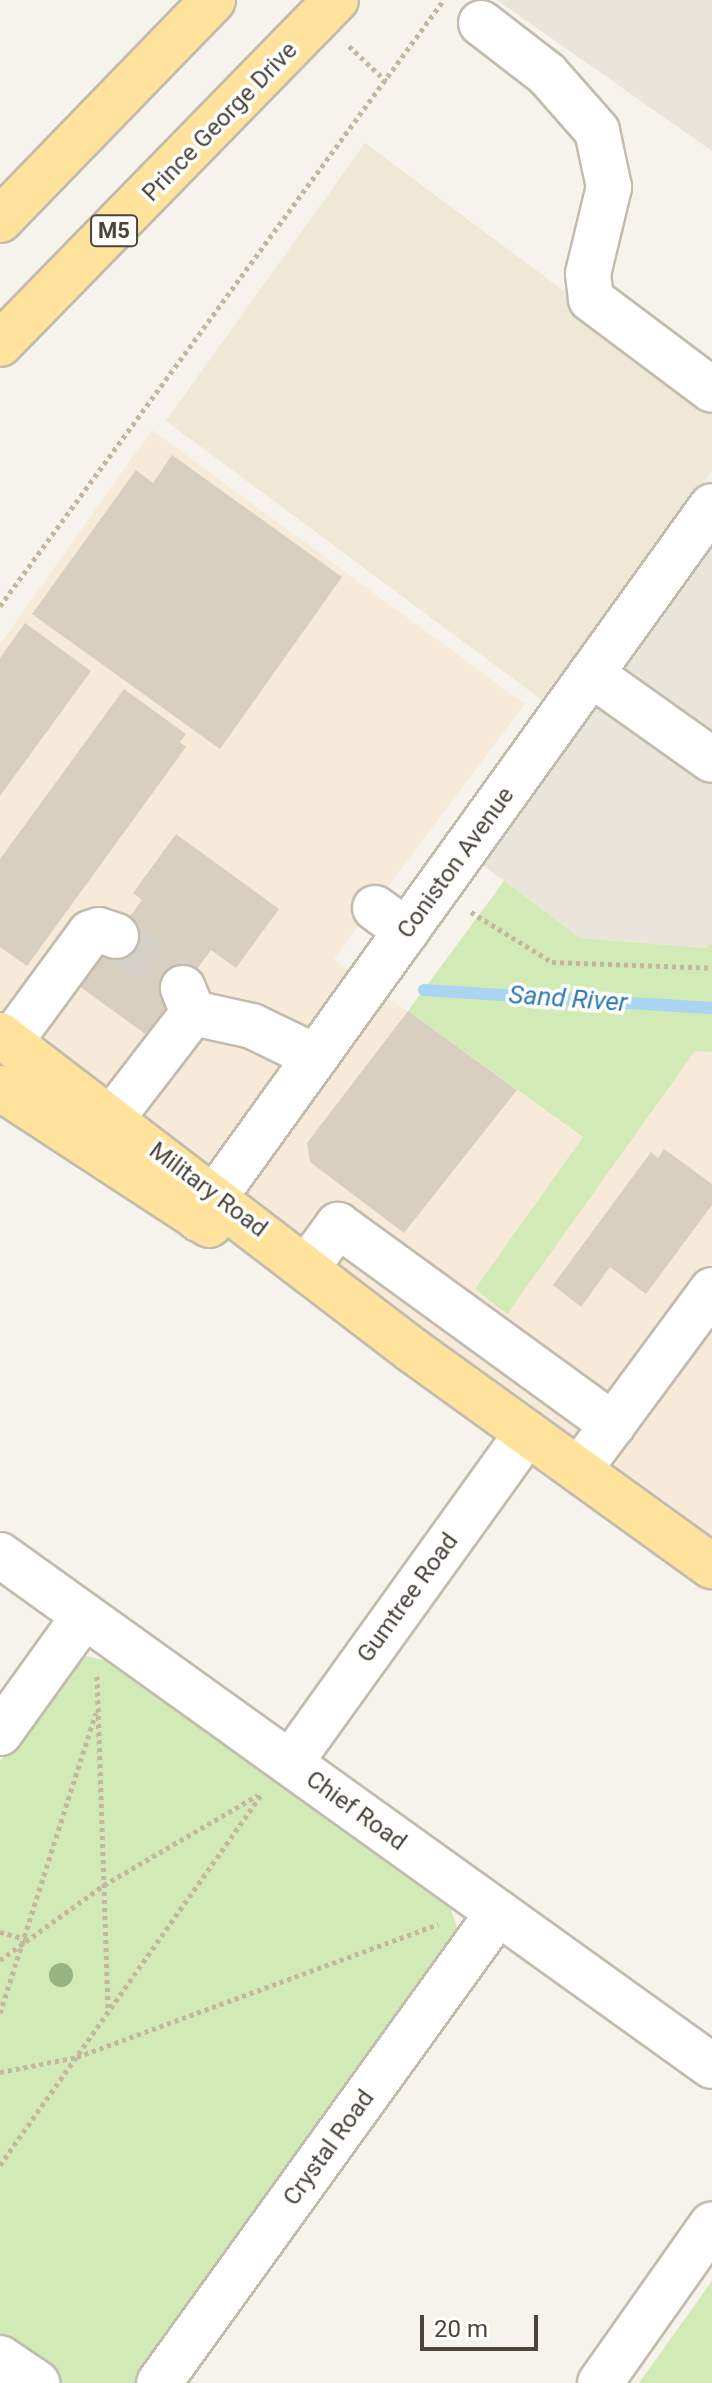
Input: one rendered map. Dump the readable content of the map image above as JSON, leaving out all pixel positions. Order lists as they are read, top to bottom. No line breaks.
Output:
{"streets":{"main road":["Prince George Drive","M5","Military Road"],"street":["Coniston Avenue","Gumtree Road","Chief Road","Crystal Road"]},"crossings":[["Coniston Avenue","Military Road"],["Military Road","Gumtree Road"],["Gumtree Road","Chief Road"],["Chief Road","Crystal Road"]],"water":["Sand River"],"scale_bar":"20 m"}
